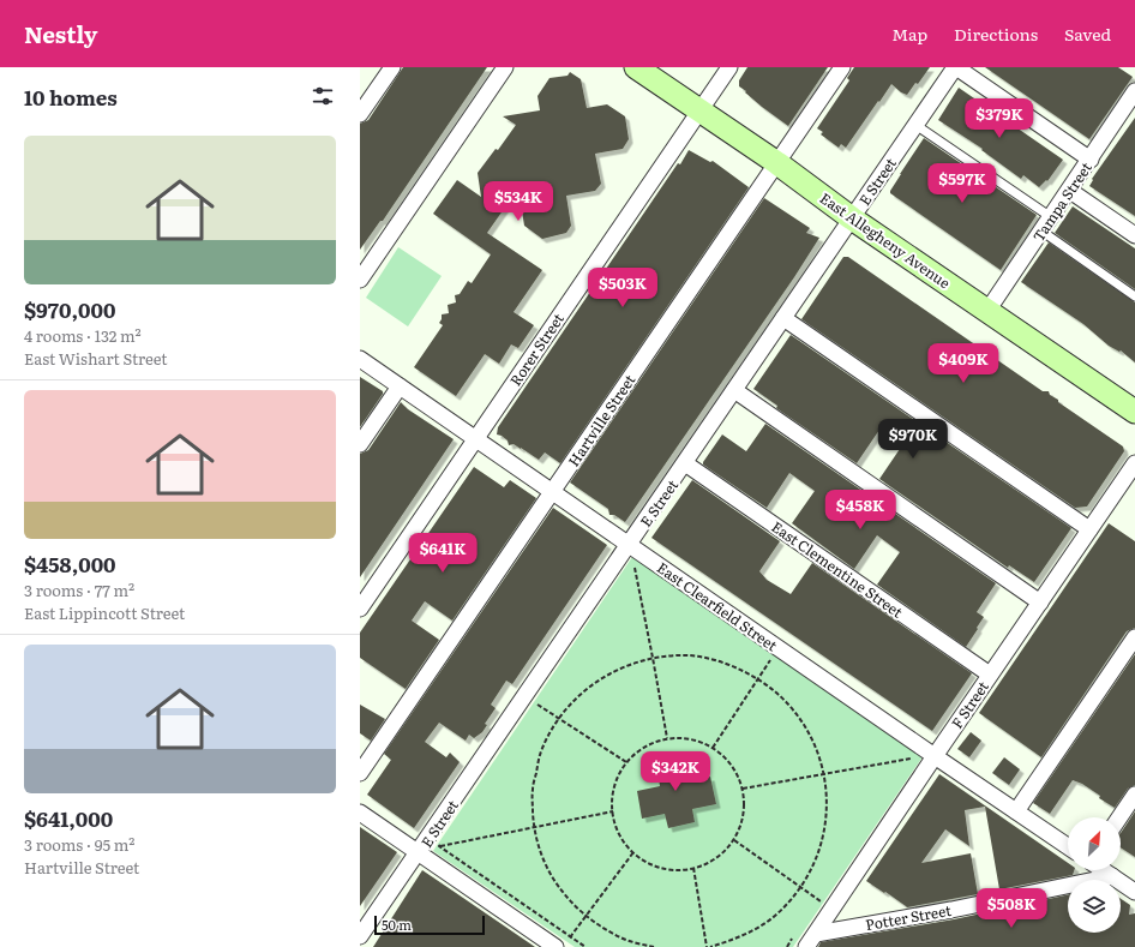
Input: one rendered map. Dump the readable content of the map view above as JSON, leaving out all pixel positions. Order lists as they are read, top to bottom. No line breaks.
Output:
{"streets":{"main road":["East Allegheny Avenue"],"street":["E Street","Tampa Street","Rorer Street","Hartville Street","East Clementine Street","East Clearfield Street","F Street","Potter Street"]},"crossings":[["E Street","East Allegheny Avenue"],["E Street","East Clementine Street"],["E Street","East Clearfield Street"],["Tampa Street","East Allegheny Avenue"],["East Allegheny Avenue","Rorer Street"],["East Allegheny Avenue","Hartville Street"],["Rorer Street","East Clearfield Street"],["Hartville Street","East Clearfield Street"],["East Clementine Street","F Street"],["East Clearfield Street","F Street"],["F Street","Potter Street"]],"scale_bar":"50 m","north":"top right","page":{"header":"Nestly","nav":["Map","Directions","Saved"],"heading":"10 homes","price":["$379K","$597K","$534K","$503K","$409K","$970K","$458K","$641K","$342K","$508K"],"list":[{"name":"$970,000","note":"4 rooms · 132 m² · East Wishart Street"},{"name":"$458,000","note":"3 rooms · 77 m² · East Lippincott Street"},{"name":"$641,000","note":"3 rooms · 95 m² · Hartville Street"}],"scale":"50 m"}}
